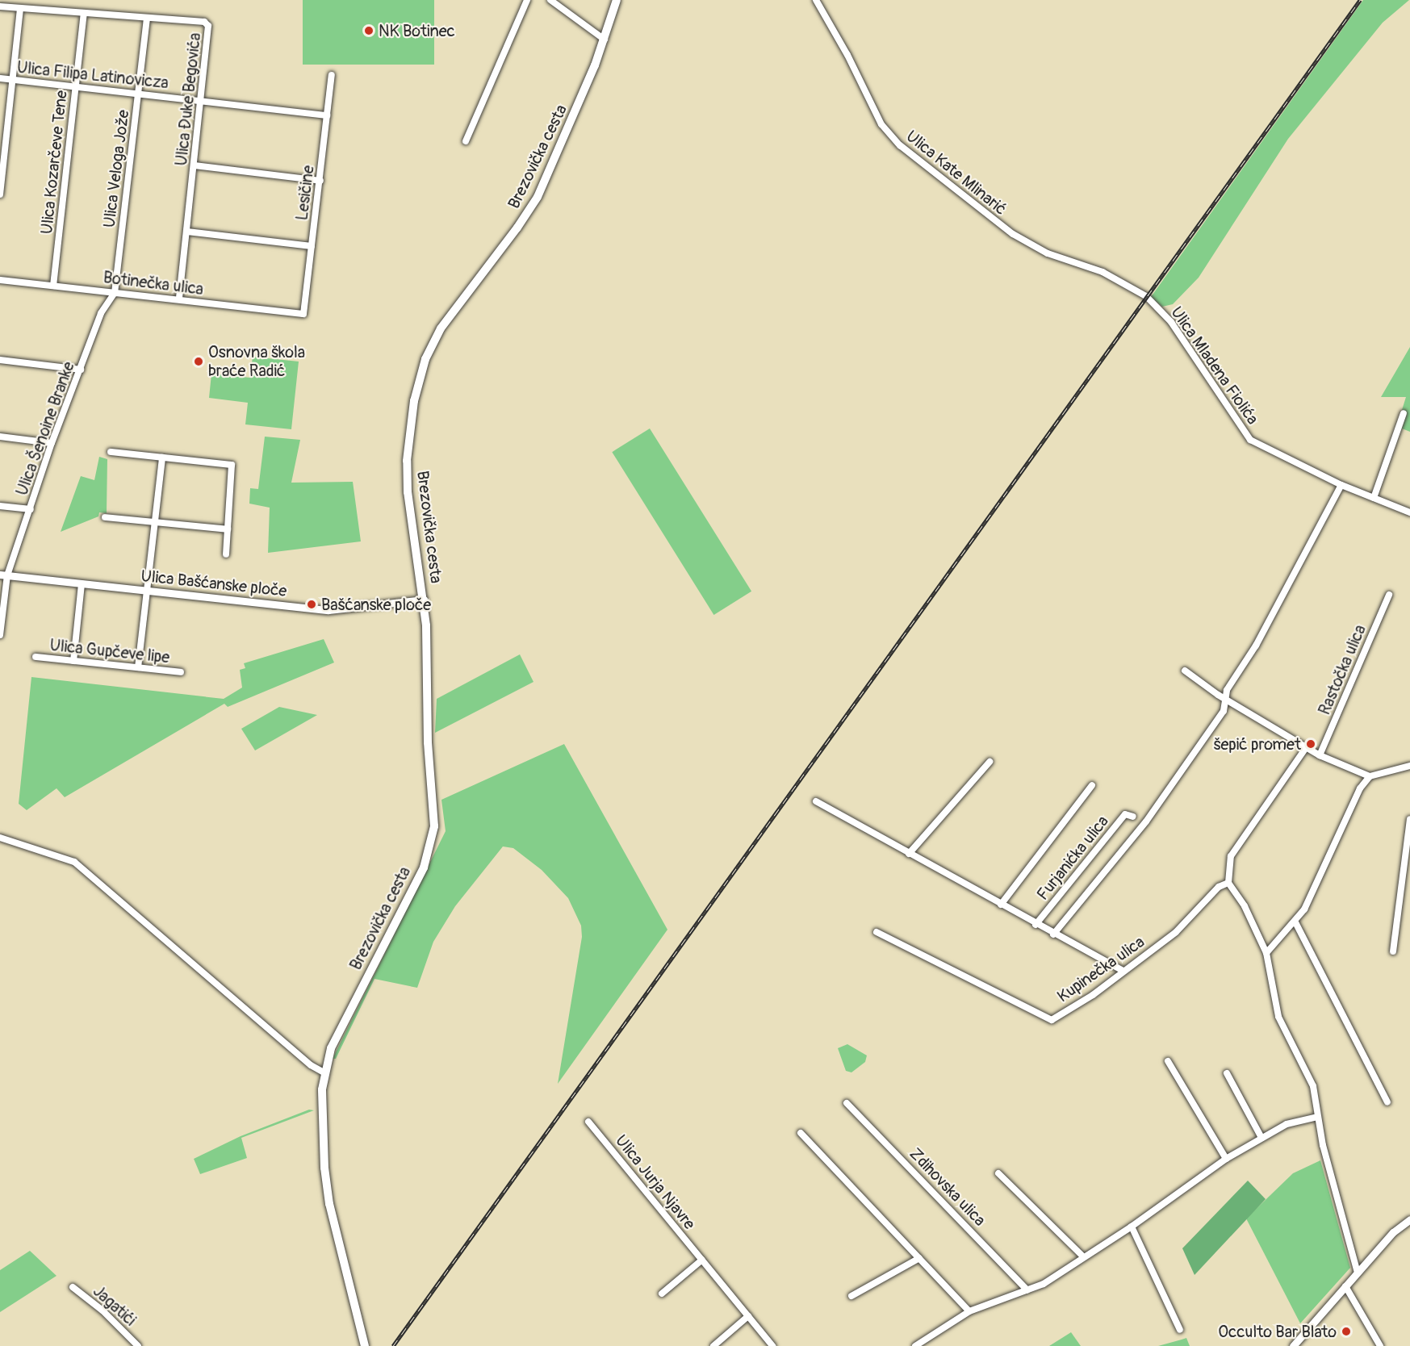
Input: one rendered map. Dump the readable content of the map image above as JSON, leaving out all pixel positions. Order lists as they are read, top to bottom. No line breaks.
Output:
{"streets":{"main road":["Brezovička cesta"],"street":["Ulica Filipa Latinovicza","Ulica Đuke Begovića","Ulica Kozarčeve Tene","Ulica Veloga Jože","Ulica Kate Mlinarić","Lesičine","Botinečka ulica","Ulica Mladena Fiolića","Ulica Šenoine Branke","Ulica Bašćanske ploče","Ulica Gupčeve lipe","Rastočka ulica","Furjanićka ulica","Kupinečka ulica","Ulica Jurja Njavre","Zdihovska ulica","Jagatići"]},"crossings":[["Ulica Filipa Latinovicza","Ulica Đuke Begovića"],["Ulica Filipa Latinovicza","Ulica Kozarčeve Tene"],["Ulica Filipa Latinovicza","Ulica Veloga Jože"],["Ulica Filipa Latinovicza","Lesičine"],["Ulica Đuke Begovića","Ulica Kozarčeve Tene"],["Ulica Đuke Begovića","Ulica Veloga Jože"],["Ulica Đuke Begovića","Botinečka ulica"],["Brezovička cesta","Ulica Bašćanske ploče"],["Ulica Kozarčeve Tene","Botinečka ulica"],["Ulica Veloga Jože","Botinečka ulica"],["Ulica Veloga Jože","Ulica Šenoine Branke"],["Ulica Kate Mlinarić","Ulica Mladena Fiolića"],["Lesičine","Botinečka ulica"],["Botinečka ulica","Ulica Šenoine Branke"],["Ulica Šenoine Branke","Ulica Bašćanske ploče"]],"places":["NK Botinec","Osnovna škola braće Radić","Bašćanske ploče","šepić promet","Occulto Bar Blato"]}
